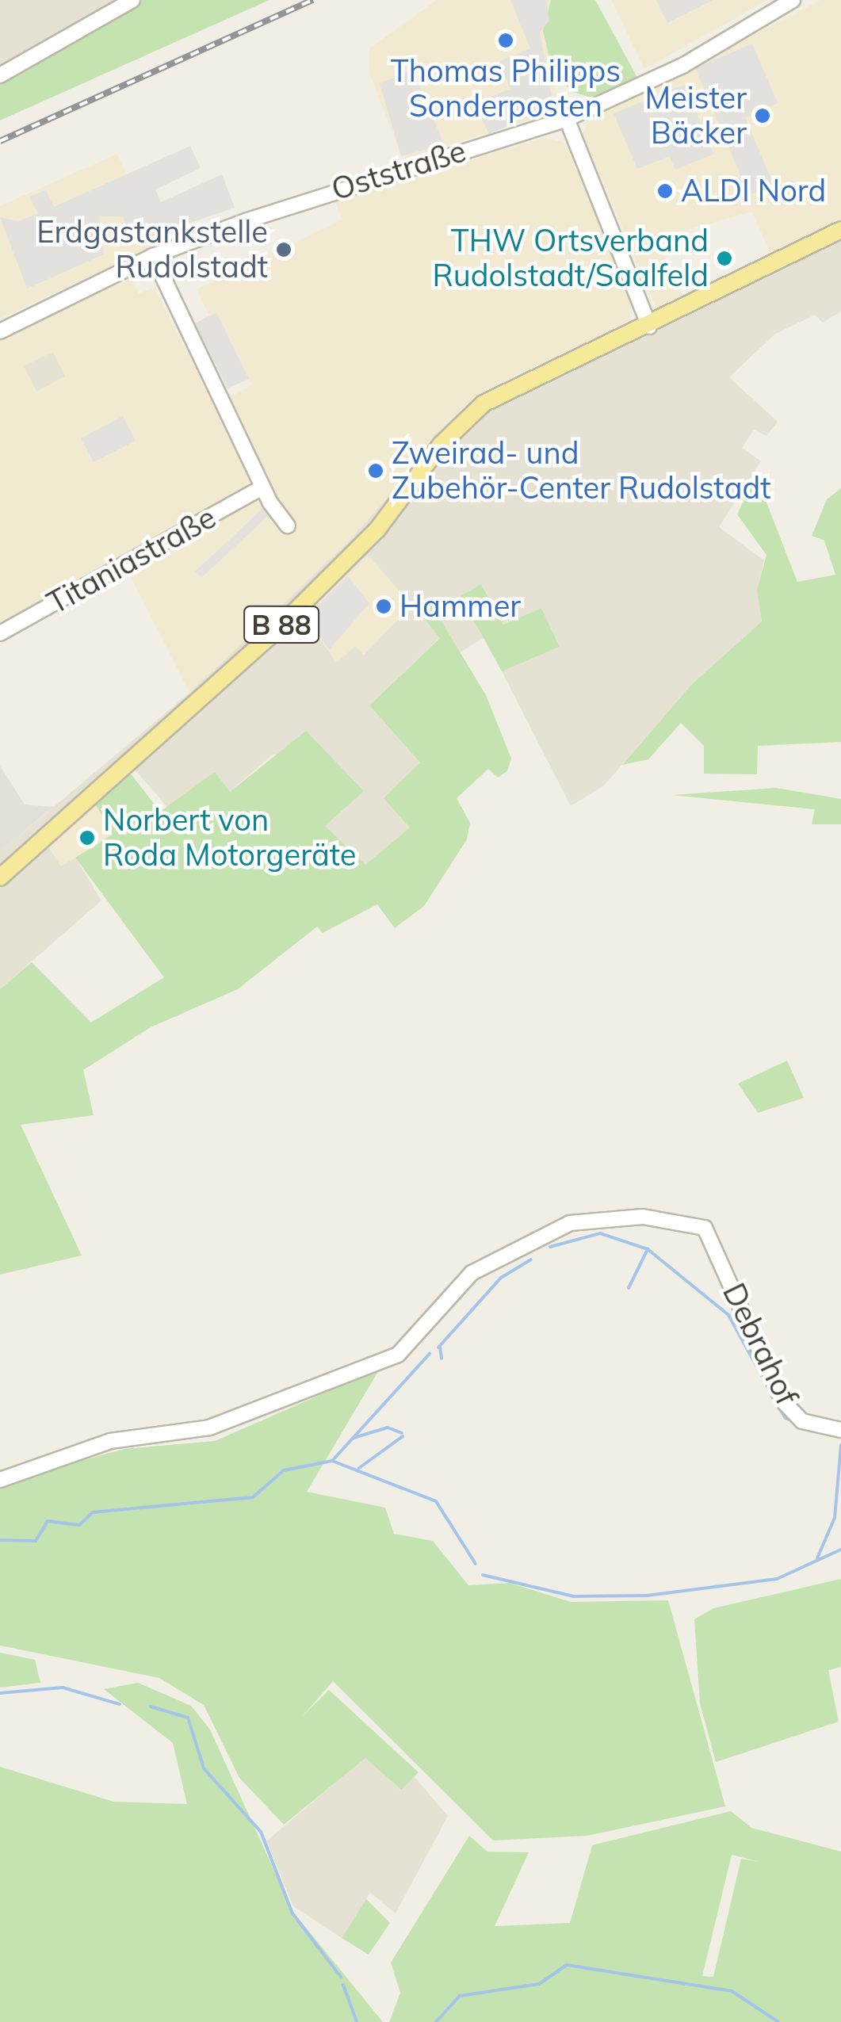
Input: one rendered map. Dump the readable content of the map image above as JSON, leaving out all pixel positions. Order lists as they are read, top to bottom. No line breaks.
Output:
{"streets":{"main road":["B 88"],"street":["Oststraße","Titaniastraße","Debrahof"]},"places":["Thomas Philipps Sonderposten","Meister Bäcker","ALDI Nord","Erdgastankstelle Rudolstadt","THW Ortsverband Rudolstadt/Saalfeld","Zweirad- und Zubehör-Center Rudolstadt","Hammer","Norbert von Roda Motorgeräte"]}
